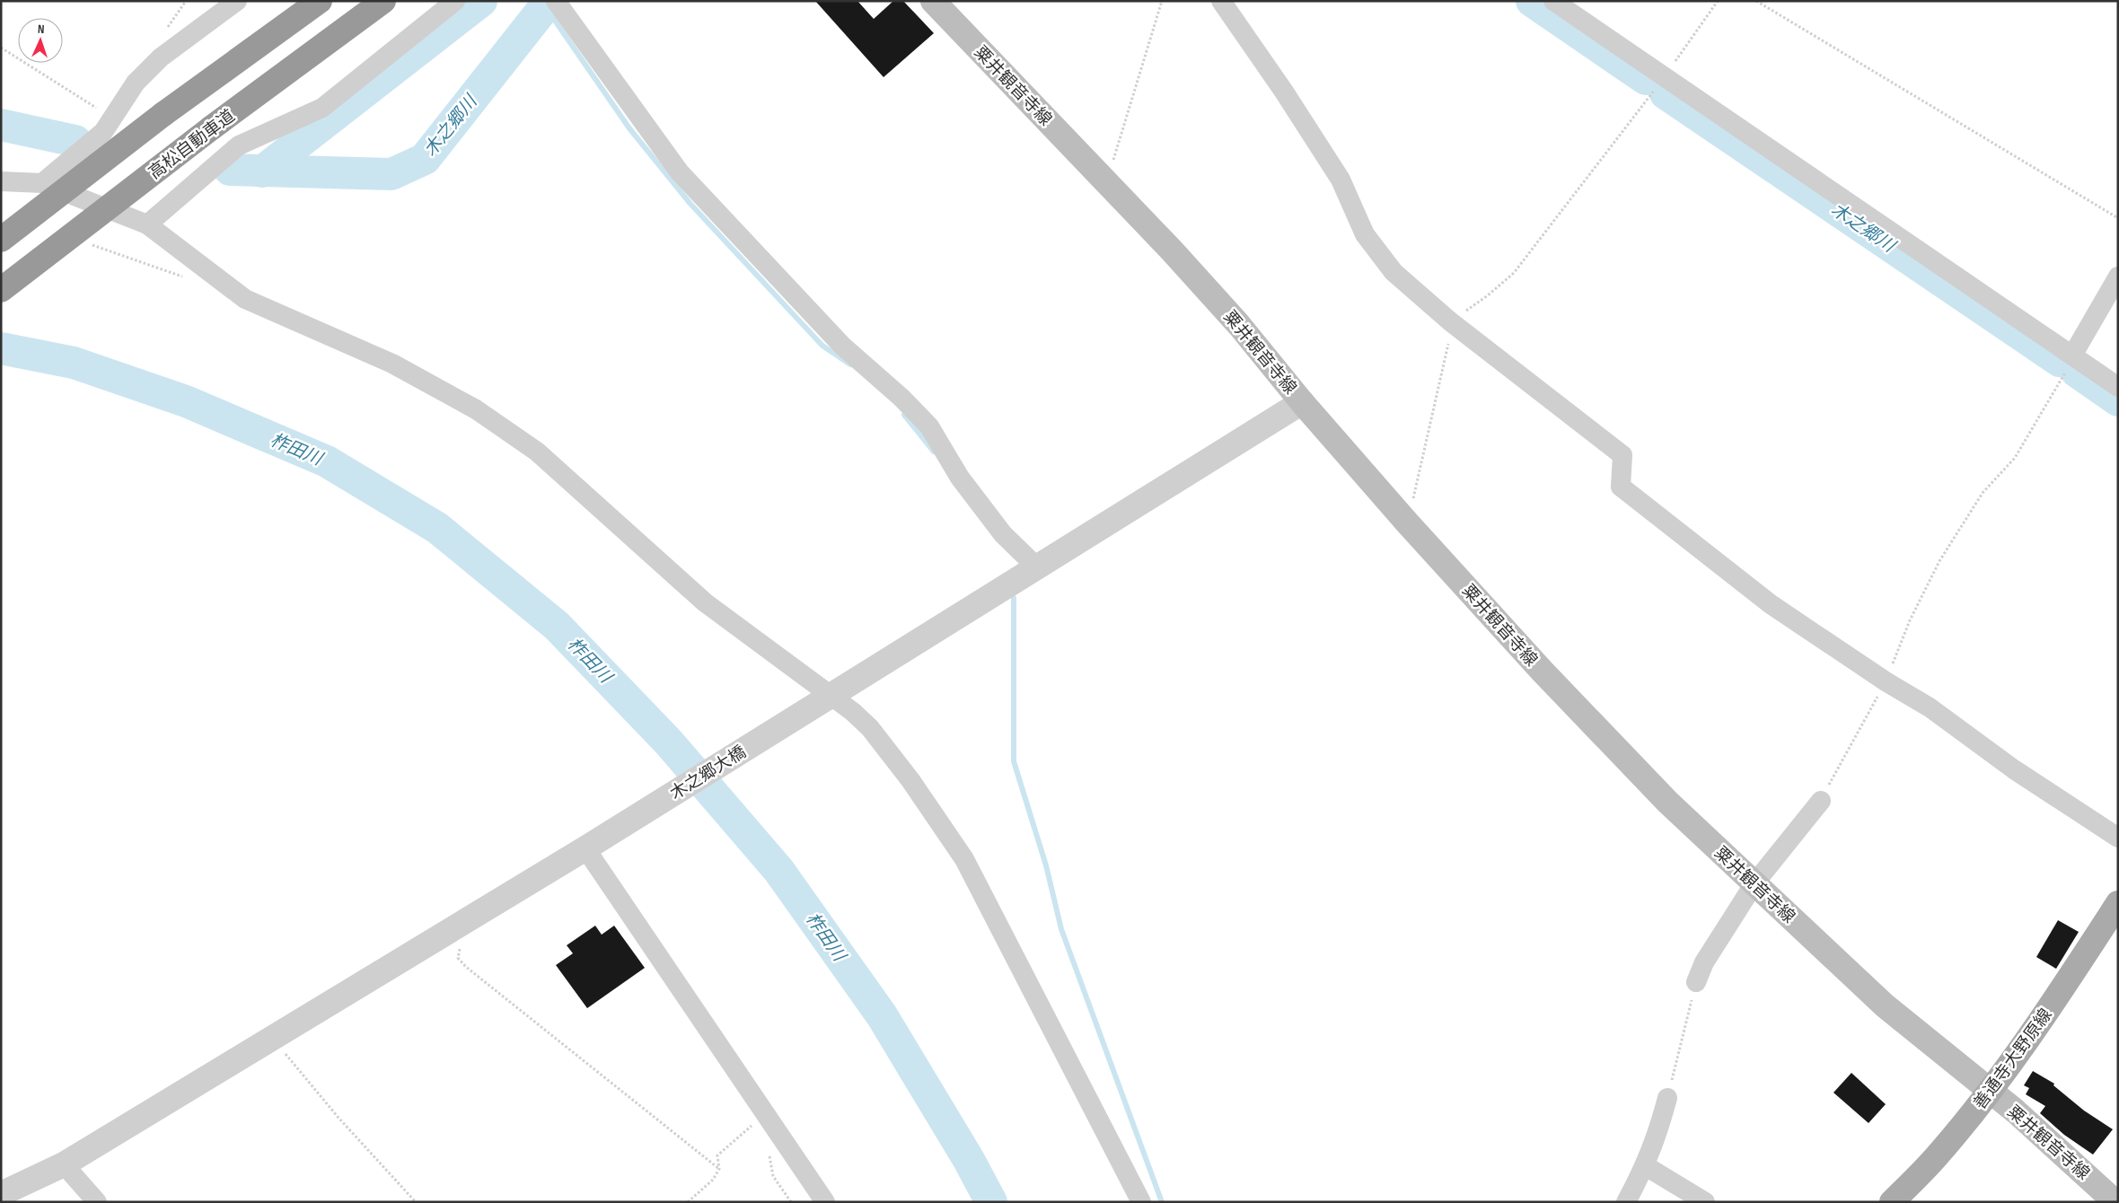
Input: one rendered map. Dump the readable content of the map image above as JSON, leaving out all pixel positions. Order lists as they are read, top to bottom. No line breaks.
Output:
{"streets":{"highway":["高松自動車道"],"main road":["粟井観音寺線","善通寺大野原線"],"street":["木之郷大橋"]},"crossings":[["粟井観音寺線","木之郷大橋"],["粟井観音寺線","善通寺大野原線"]],"water":["木之郷川","柞田川"],"north":"top"}
